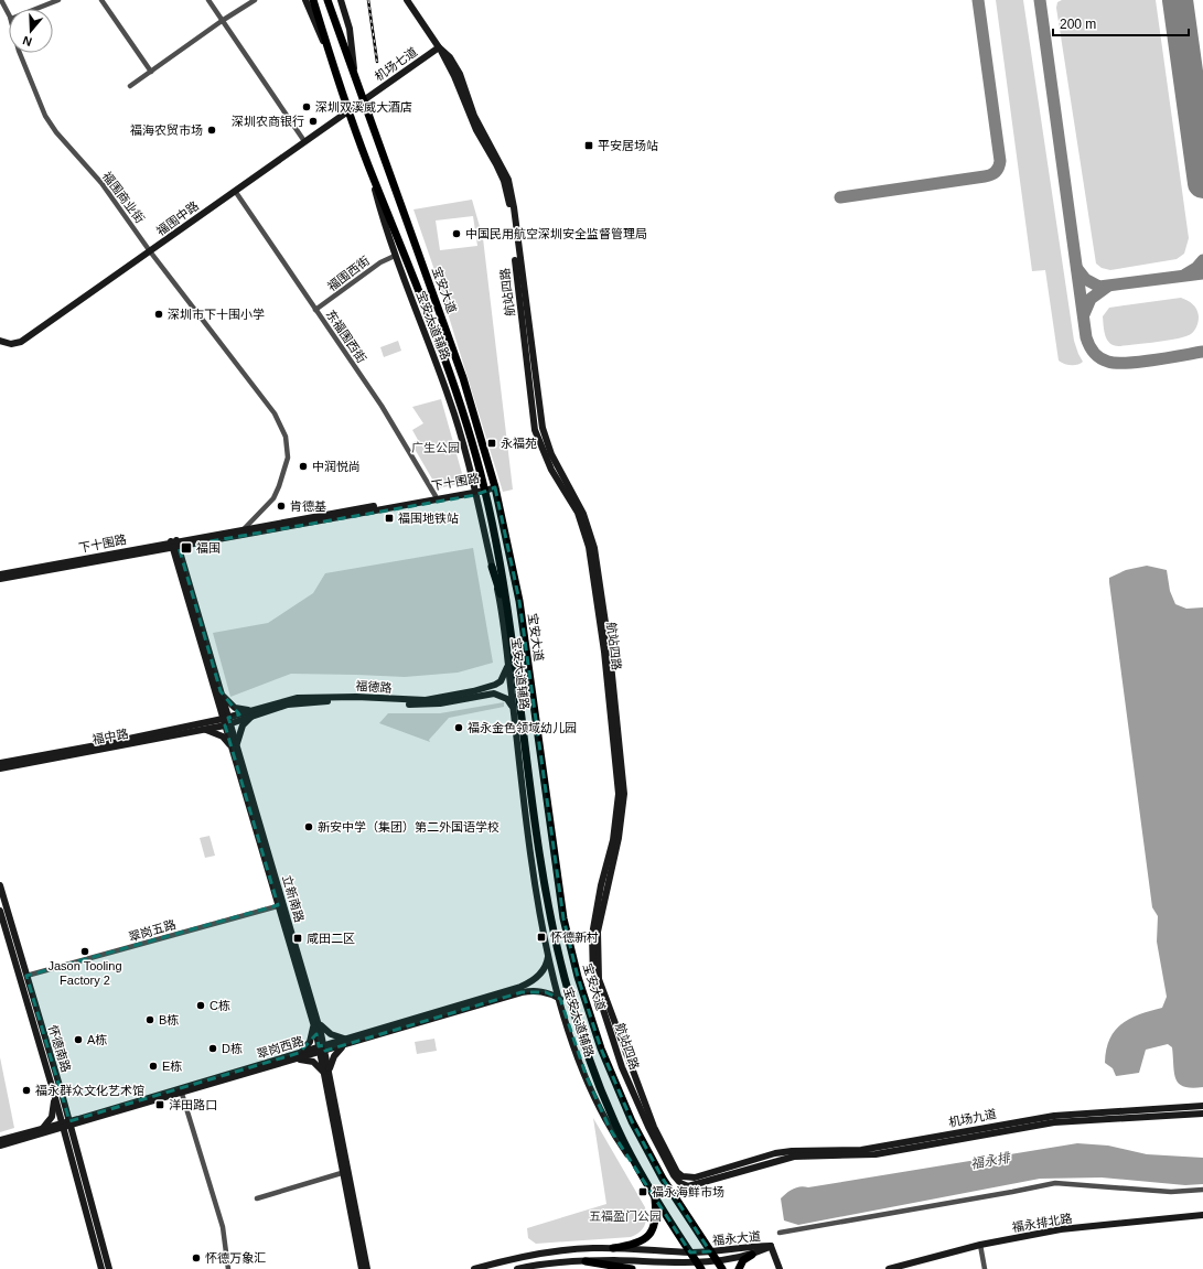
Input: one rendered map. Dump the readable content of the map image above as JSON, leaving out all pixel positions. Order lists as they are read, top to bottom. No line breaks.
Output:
{"streets":{"main road":["机场七道","福围中路","宝安大道","航站四路","宝安大道辅路","下十围路","福德路","福中路","立新南路","翠岗西路","怀德南路","机场九道","福永排北路","福永大道"],"street":["福围商业街","福围西街","东福围西街","翠岗五路"]},"crossings":[["机场七道","福围中路"],["机场七道","宝安大道"],["机场七道","航站四路"],["福围商业街","福围中路"],["福围商业街","下十围路"],["福围中路","宝安大道"],["福围中路","东福围西街"],["福围西街","宝安大道辅路"],["福围西街","东福围西街"],["宝安大道","宝安大道辅路"],["宝安大道","下十围路"],["宝安大道","福永大道"],["航站四路","机场九道"],["宝安大道辅路","下十围路"],["宝安大道辅路","福德路"],["宝安大道辅路","翠岗西路"],["东福围西街","下十围路"],["下十围路","立新南路"],["福德路","福中路"],["福德路","立新南路"],["福中路","立新南路"],["立新南路","翠岗五路"],["立新南路","翠岗西路"],["翠岗五路","怀德南路"],["翠岗西路","怀德南路"]],"water":["福永排"],"parks":["广生公园","五福盈门公园"],"places":{"other":["深圳双溪威大酒店","深圳农商银行","福海农贸市场","中国民用航空深圳安全监督管理局","深圳市下十围小学","中润悦尚","肯德基","福永金色领域幼儿园","新安中学（集团）第二外国语学校","Jason Tooling Factory 2","C栋","B栋","A栋","D栋","E栋","福永群众文化艺术馆","怀德万象汇"],"transit":["平安居场站","永福苑","福围地铁站","福围","怀德新村","咸田二区","洋田路口","福永海鲜市场"]},"scale_bar":"200 m","north":"bottom"}
